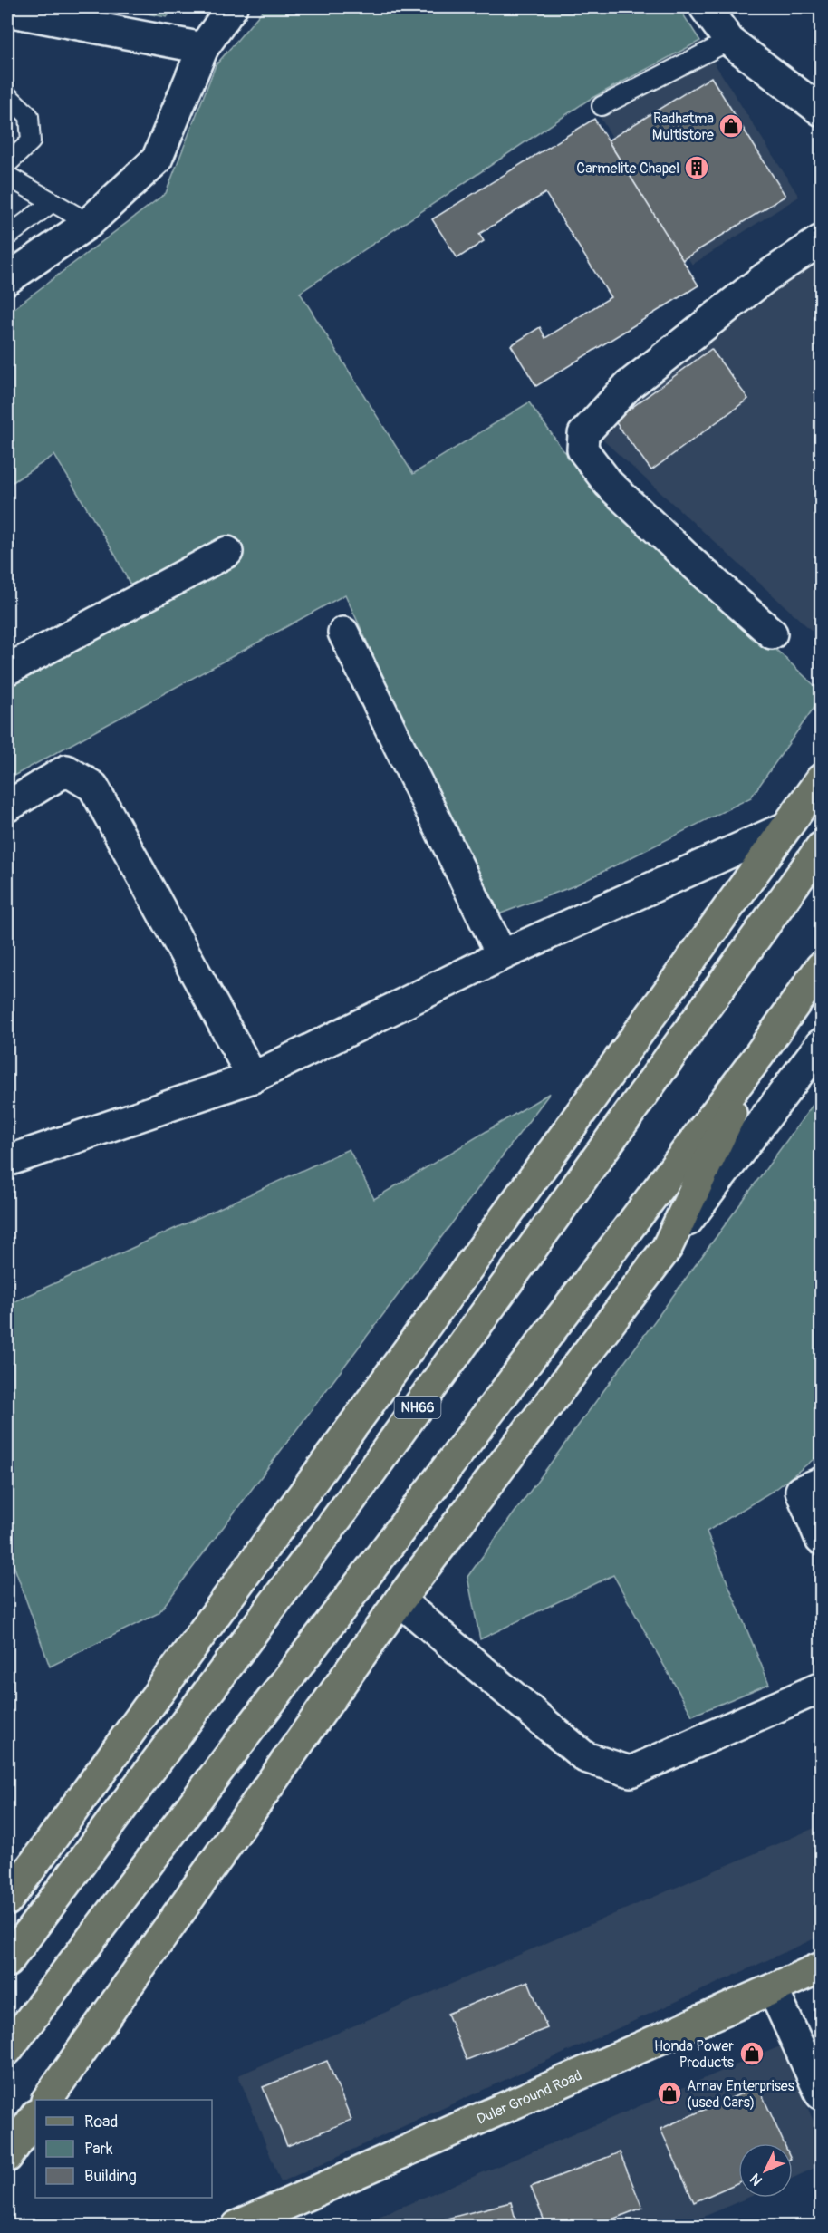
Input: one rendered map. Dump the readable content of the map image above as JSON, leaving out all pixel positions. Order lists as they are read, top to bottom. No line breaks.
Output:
{"streets":{"main road":["NH66","Duler Ground Road"]},"places":{"shop":["Radhatma Multistore","Honda Power Products","Arnav Enterprises (used Cars)"],"building":["Carmelite Chapel"]},"legend":["Road","Park","Building"],"north":"bottom left"}
